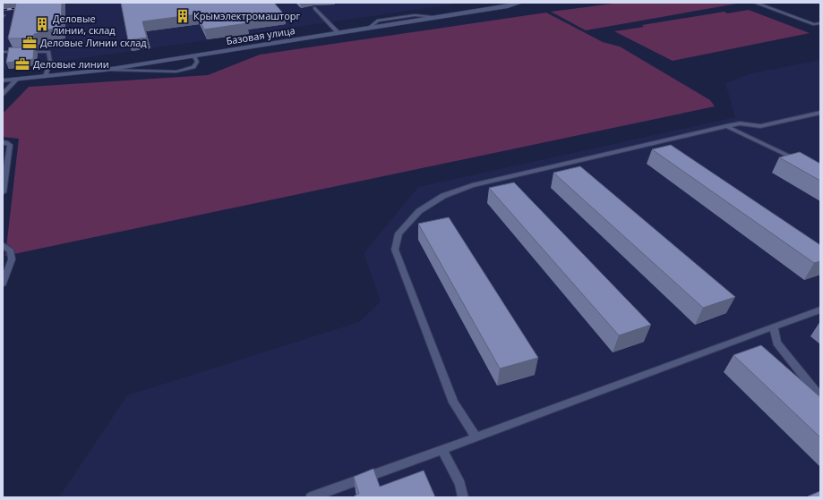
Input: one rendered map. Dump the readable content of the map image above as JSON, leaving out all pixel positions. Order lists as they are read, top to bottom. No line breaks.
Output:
{"streets":{"street":["Базовая улица"]},"places":{"building":["Крымэлектромашторг","Деловые линии, склад"],"office":["Деловые Линии склад","Деловые линии"]}}
